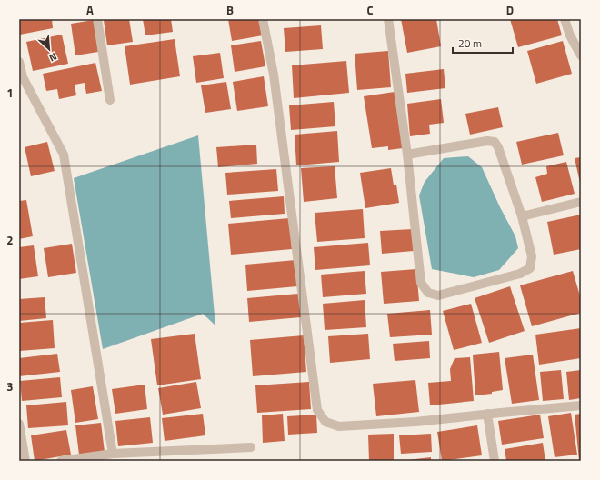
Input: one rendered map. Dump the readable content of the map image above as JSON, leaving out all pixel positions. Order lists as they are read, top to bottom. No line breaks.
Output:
{"scale_bar":"20 m","north":"bottom right","grid":{"columns":["A","B","C","D"],"rows":["1","2","3"]}}
